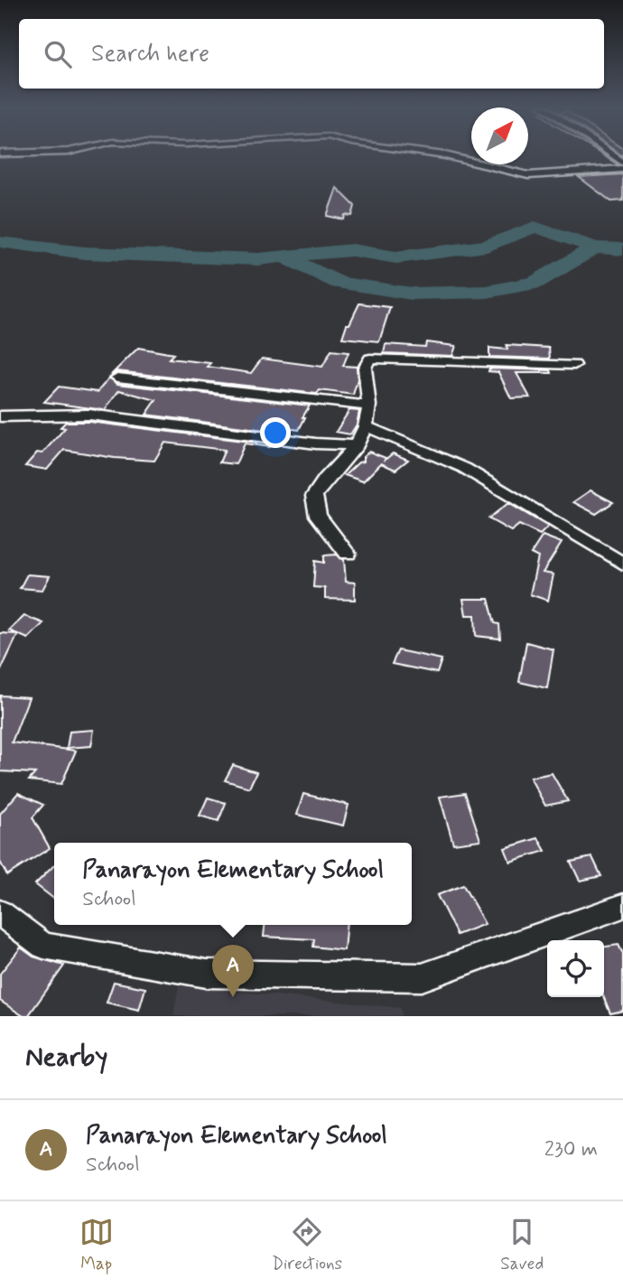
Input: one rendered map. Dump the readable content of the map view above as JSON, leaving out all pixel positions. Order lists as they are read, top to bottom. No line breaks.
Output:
{"north":"top right","page":{"search":"Search here","popup":["Panarayon Elementary School","School"],"pins":"A","heading":"Nearby","list":[{"mark":"A","name":"Panarayon Elementary School","note":"School","value":"230 m"}],"nav":["Map","Directions","Saved"]}}
